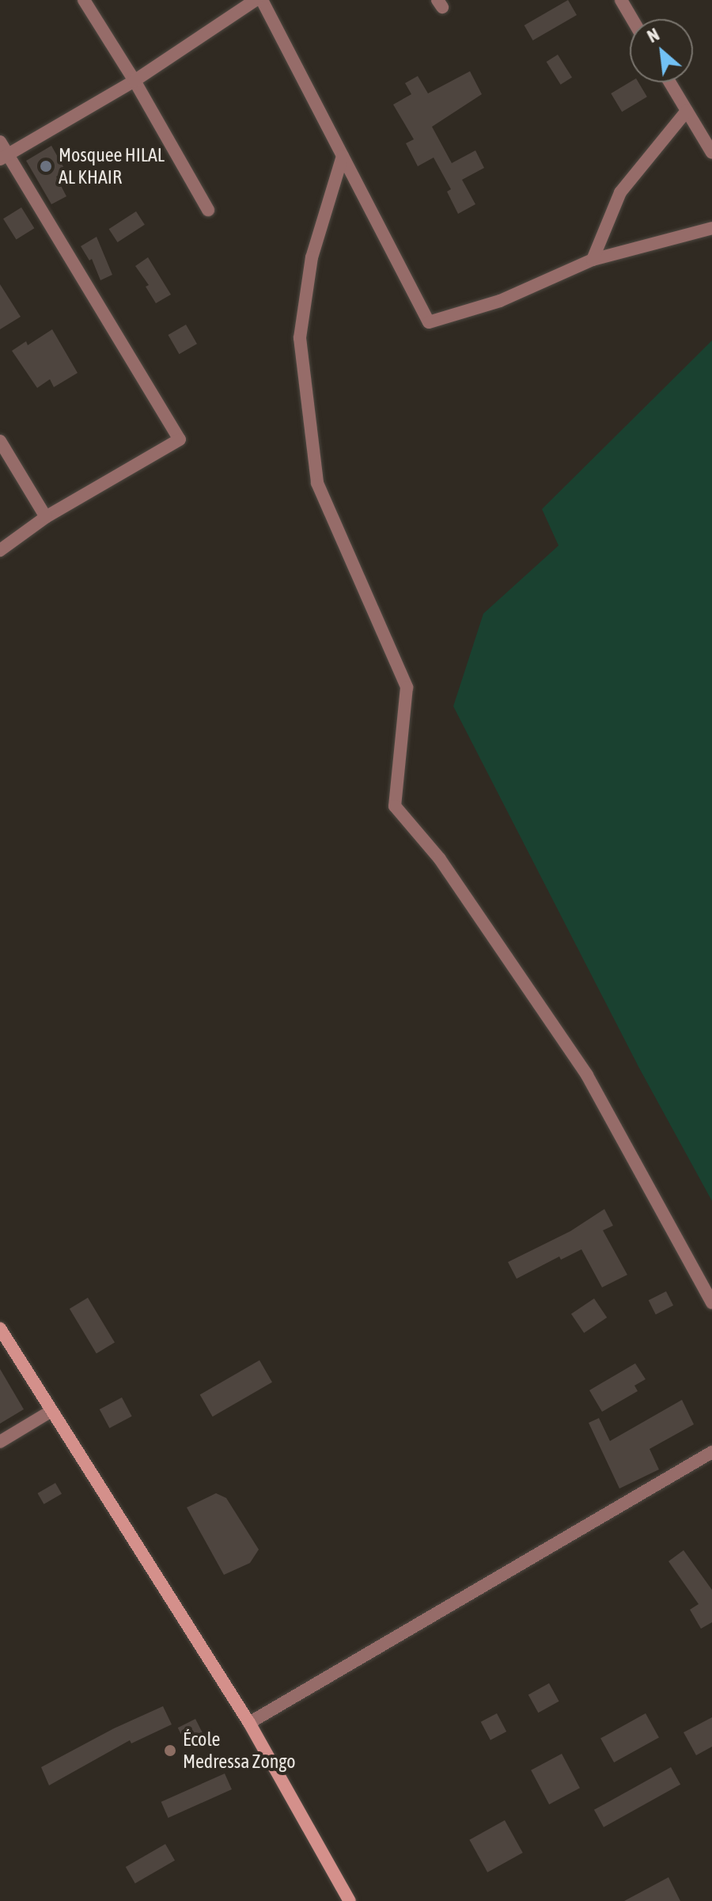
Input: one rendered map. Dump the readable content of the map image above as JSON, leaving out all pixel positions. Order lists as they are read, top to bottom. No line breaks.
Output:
{"places":["Mosquee HILAL AL KHAIR","École Medressa Zongo"],"north":"top left"}
